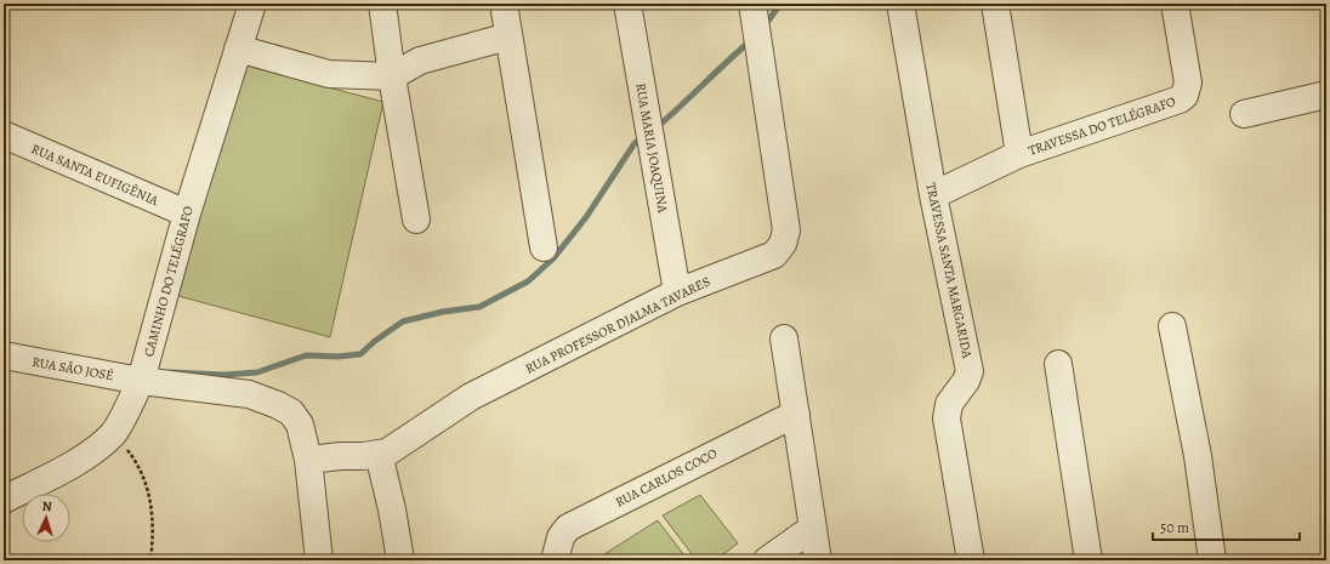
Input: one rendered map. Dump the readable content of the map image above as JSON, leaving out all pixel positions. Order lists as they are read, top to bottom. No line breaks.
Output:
{"streets":{"street":["TRAVESSA DO TELÉGRAFO","RUA MARIA JOAQUINA","RUA SANTA EUFIGÊNIA","TRAVESSA SANTA MARGARIDA","CAMINHO DO TELÉGRAFO","RUA PROFESSOR DJALMA TAVARES","RUA SÃO JOSÉ","RUA CARLOS COCO"]},"crossings":[["TRAVESSA DO TELÉGRAFO","TRAVESSA SANTA MARGARIDA"],["RUA MARIA JOAQUINA","RUA PROFESSOR DJALMA TAVARES"],["RUA SANTA EUFIGÊNIA","CAMINHO DO TELÉGRAFO"],["CAMINHO DO TELÉGRAFO","RUA SÃO JOSÉ"],["RUA PROFESSOR DJALMA TAVARES","RUA SÃO JOSÉ"]],"scale_bar":"50 m","north":"top"}
